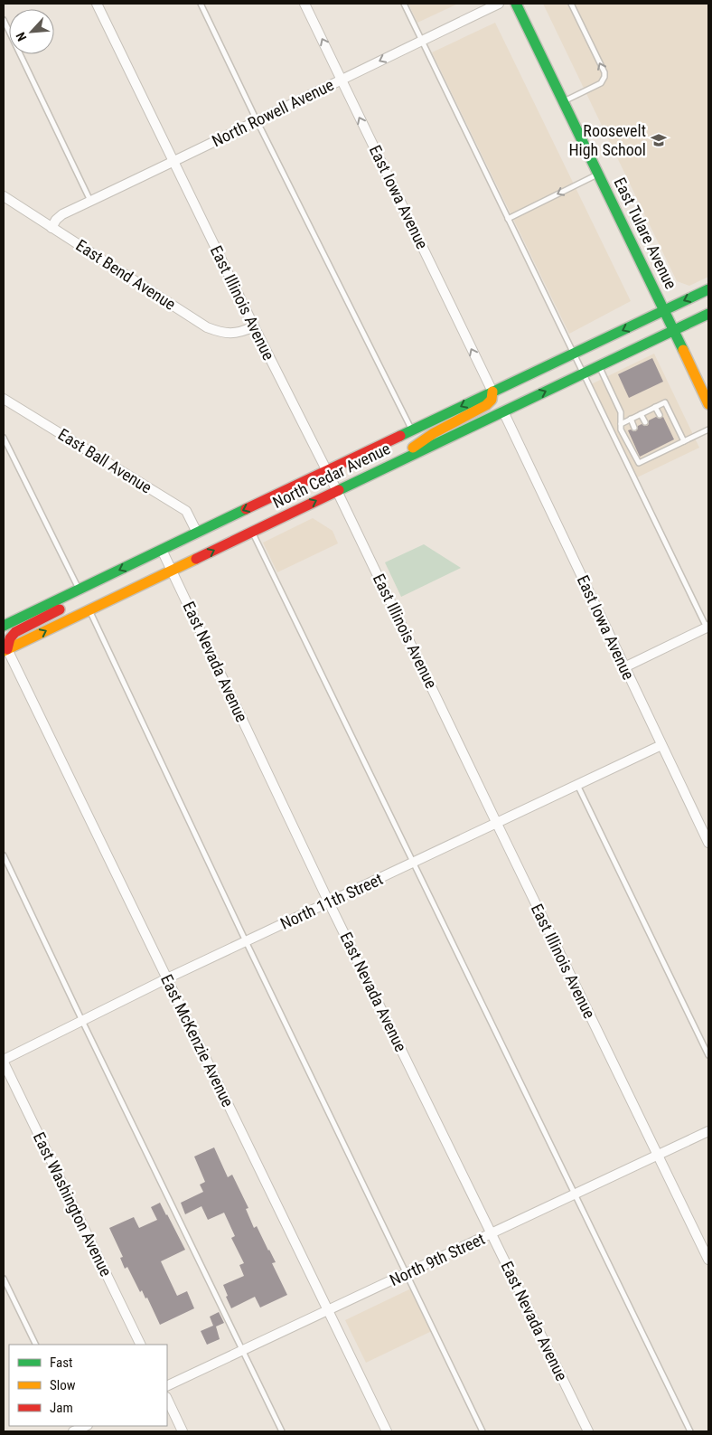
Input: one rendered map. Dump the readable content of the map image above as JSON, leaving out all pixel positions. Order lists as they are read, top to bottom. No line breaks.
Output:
{"streets":{"main road":["East Tulare Avenue","North Cedar Avenue"],"street":["North Rowell Avenue","East Iowa Avenue","East Bend Avenue","East Illinois Avenue","East Ball Avenue","East Nevada Avenue","North 11th Street","East McKenzie Avenue","East Washington Avenue","North 9th Street"]},"crossings":[["North Rowell Avenue","East Iowa Avenue"],["North Rowell Avenue","East Bend Avenue"],["North Rowell Avenue","East Illinois Avenue"],["East Iowa Avenue","North Cedar Avenue"],["East Iowa Avenue","North 11th Street"],["East Tulare Avenue","North Cedar Avenue"],["East Bend Avenue","East Illinois Avenue"],["East Illinois Avenue","North Cedar Avenue"],["East Illinois Avenue","North 11th Street"],["East Illinois Avenue","North 9th Street"],["East Ball Avenue","North Cedar Avenue"],["North Cedar Avenue","East Nevada Avenue"],["North Cedar Avenue","East McKenzie Avenue"],["East Nevada Avenue","North 11th Street"],["East Nevada Avenue","North 9th Street"],["North 11th Street","East McKenzie Avenue"],["North 11th Street","East Washington Avenue"],["East McKenzie Avenue","North 9th Street"]],"one_way":["East Iowa Avenue"],"places":{"school or university":["Roosevelt High School"]},"legend":["Fast","Slow","Jam"],"north":"bottom left"}
